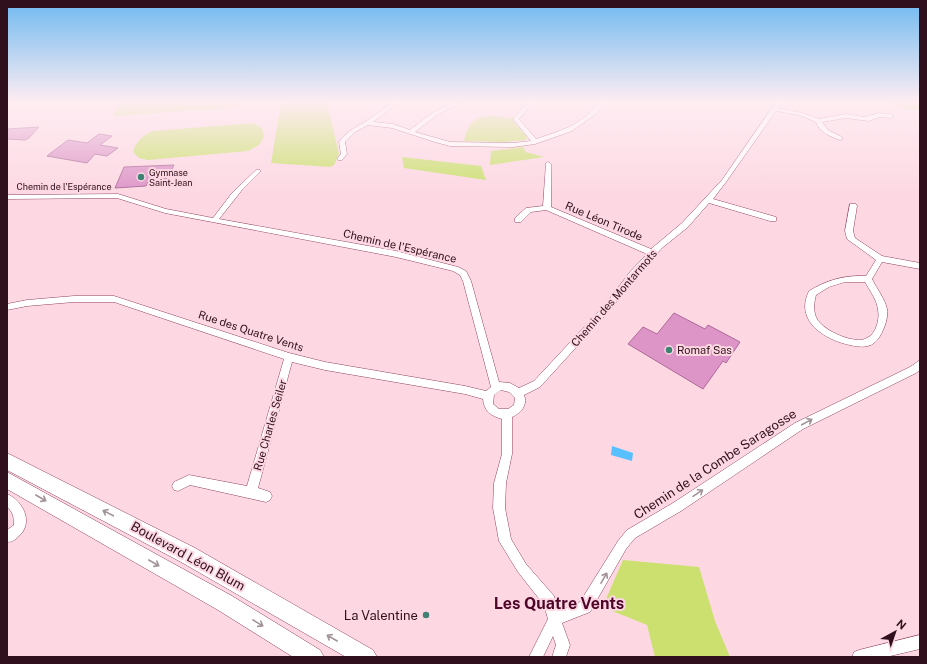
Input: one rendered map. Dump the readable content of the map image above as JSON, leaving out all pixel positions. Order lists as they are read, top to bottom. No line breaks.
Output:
{"streets":{"main road":["Boulevard Léon Blum"],"street":["Chemin de l'Espérance","Rue Léon Tirode","Chemin des Montarmots","Rue des Quatre Vents","Rue Charles Seiler","Chemin de la Combe Saragosse"]},"crossings":[["Chemin de l'Espérance","Chemin des Montarmots"],["Chemin de l'Espérance","Rue des Quatre Vents"],["Rue Léon Tirode","Chemin des Montarmots"],["Chemin des Montarmots","Rue des Quatre Vents"],["Rue des Quatre Vents","Rue Charles Seiler"]],"one_way":["Chemin de la Combe Saragosse"],"districts":["Les Quatre Vents"],"places":["Gymnase Saint-Jean","Romaf Sas","La Valentine"],"north":"top right"}
